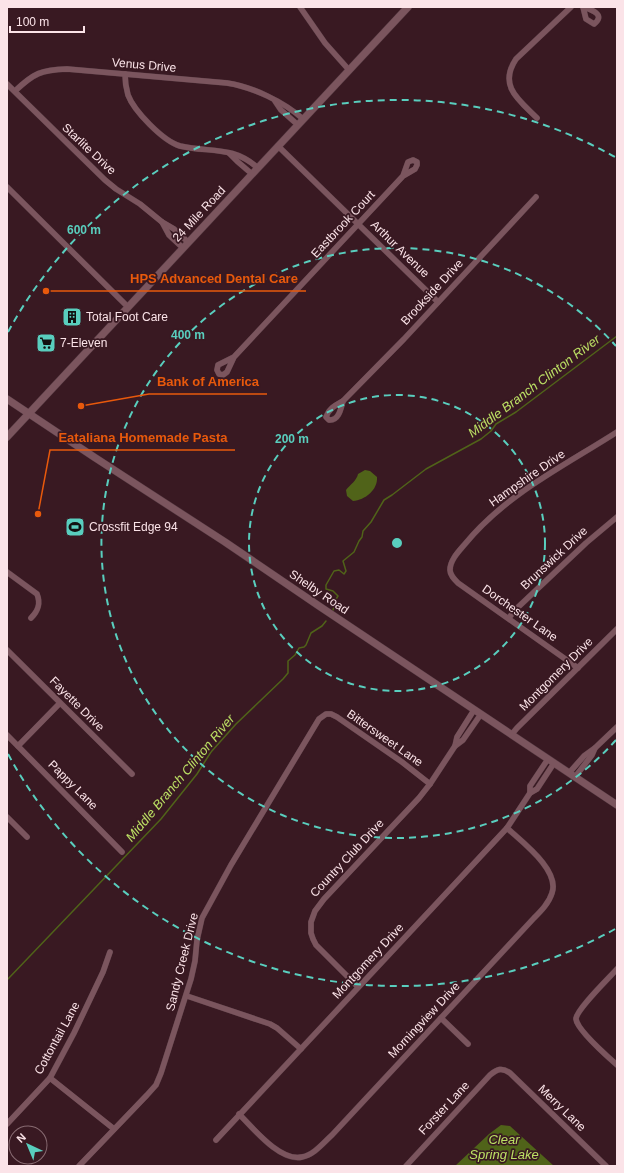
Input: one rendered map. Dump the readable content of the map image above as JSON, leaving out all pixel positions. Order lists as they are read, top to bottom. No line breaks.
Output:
{"streets":{"street":["Venus Drive","Starlite Drive","24 Mile Road","Eastbrook Court","Arthur Avenue","Brookside Drive","Hampshire Drive","Brunswick Drive","Shelby Road","Dorchester Lane","Montgomery Drive","Fayette Drive","Bittersweet Lane","Pappy Lane","Country Club Drive","Sandy Creek Drive","Morningview Drive","Cottontail Lane","Forster Lane","Merry Lane"]},"crossings":[["Venus Drive","Starlite Drive"],["Venus Drive","24 Mile Road"],["Starlite Drive","24 Mile Road"],["24 Mile Road","Arthur Avenue"],["24 Mile Road","Shelby Road"],["Eastbrook Court","Arthur Avenue"],["Arthur Avenue","Brookside Drive"],["Hampshire Drive","Dorchester Lane"],["Brunswick Drive","Dorchester Lane"],["Shelby Road","Montgomery Drive"],["Shelby Road","Country Club Drive"],["Dorchester Lane","Montgomery Drive"],["Montgomery Drive","Country Club Drive"],["Montgomery Drive","Morningview Drive"],["Bittersweet Lane","Country Club Drive"],["Bittersweet Lane","Sandy Creek Drive"],["Forster Lane","Merry Lane"]],"water":["Middle Branch Clinton River","Clear Spring Lake"],"places":{"other":["HPS Advanced Dental Care","Bank of America","Eataliana Homemade Pasta"],"building":["Total Foot Care"],"supermarket":["7-Eleven"],"sports":["Crossfit Edge 94"]},"scale_bar":"100 m","north":"top left","rings":["600 m","400 m","200 m"]}
